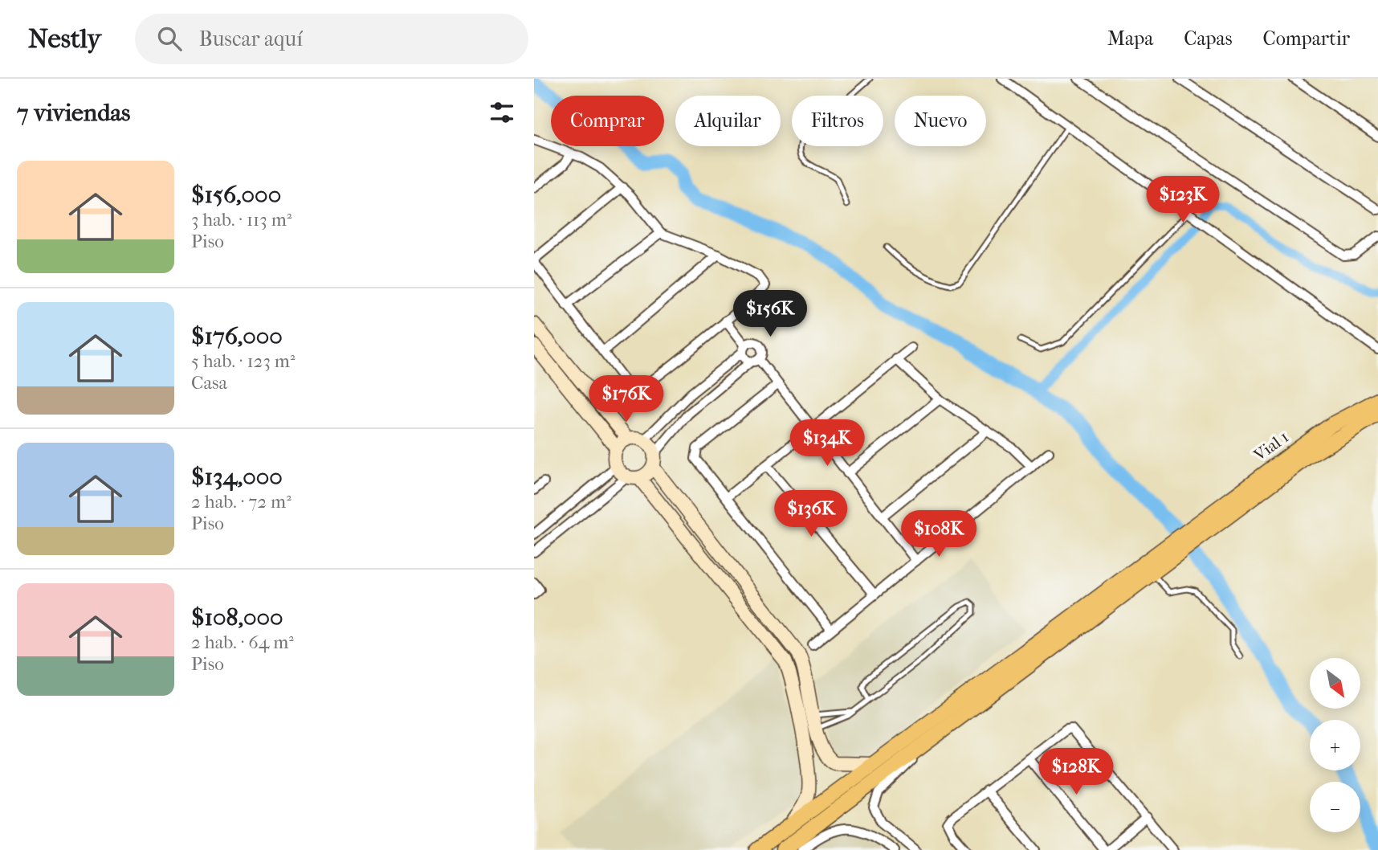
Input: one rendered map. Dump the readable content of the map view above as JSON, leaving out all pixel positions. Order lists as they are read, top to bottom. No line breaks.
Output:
{"streets":{"main road":["Vial 1"]},"north":"bottom right","page":{"header":"Nestly","search":"Buscar aquí","nav":["Mapa","Capas","Compartir"],"heading":"7 viviendas","chip":["Comprar","Alquilar","Filtros","Nuevo"],"list":[{"name":"$156,000","note":"3 hab. · 113 m² · Piso"},{"name":"$176,000","note":"5 hab. · 123 m² · Casa"},{"name":"$134,000","note":"2 hab. · 72 m² · Piso"},{"name":"$108,000","note":"2 hab. · 64 m² · Piso"}],"price":["$123K","$156K","$176K","$134K","$136K","$108K","$128K"],"map_buttons":["+","−"]}}
